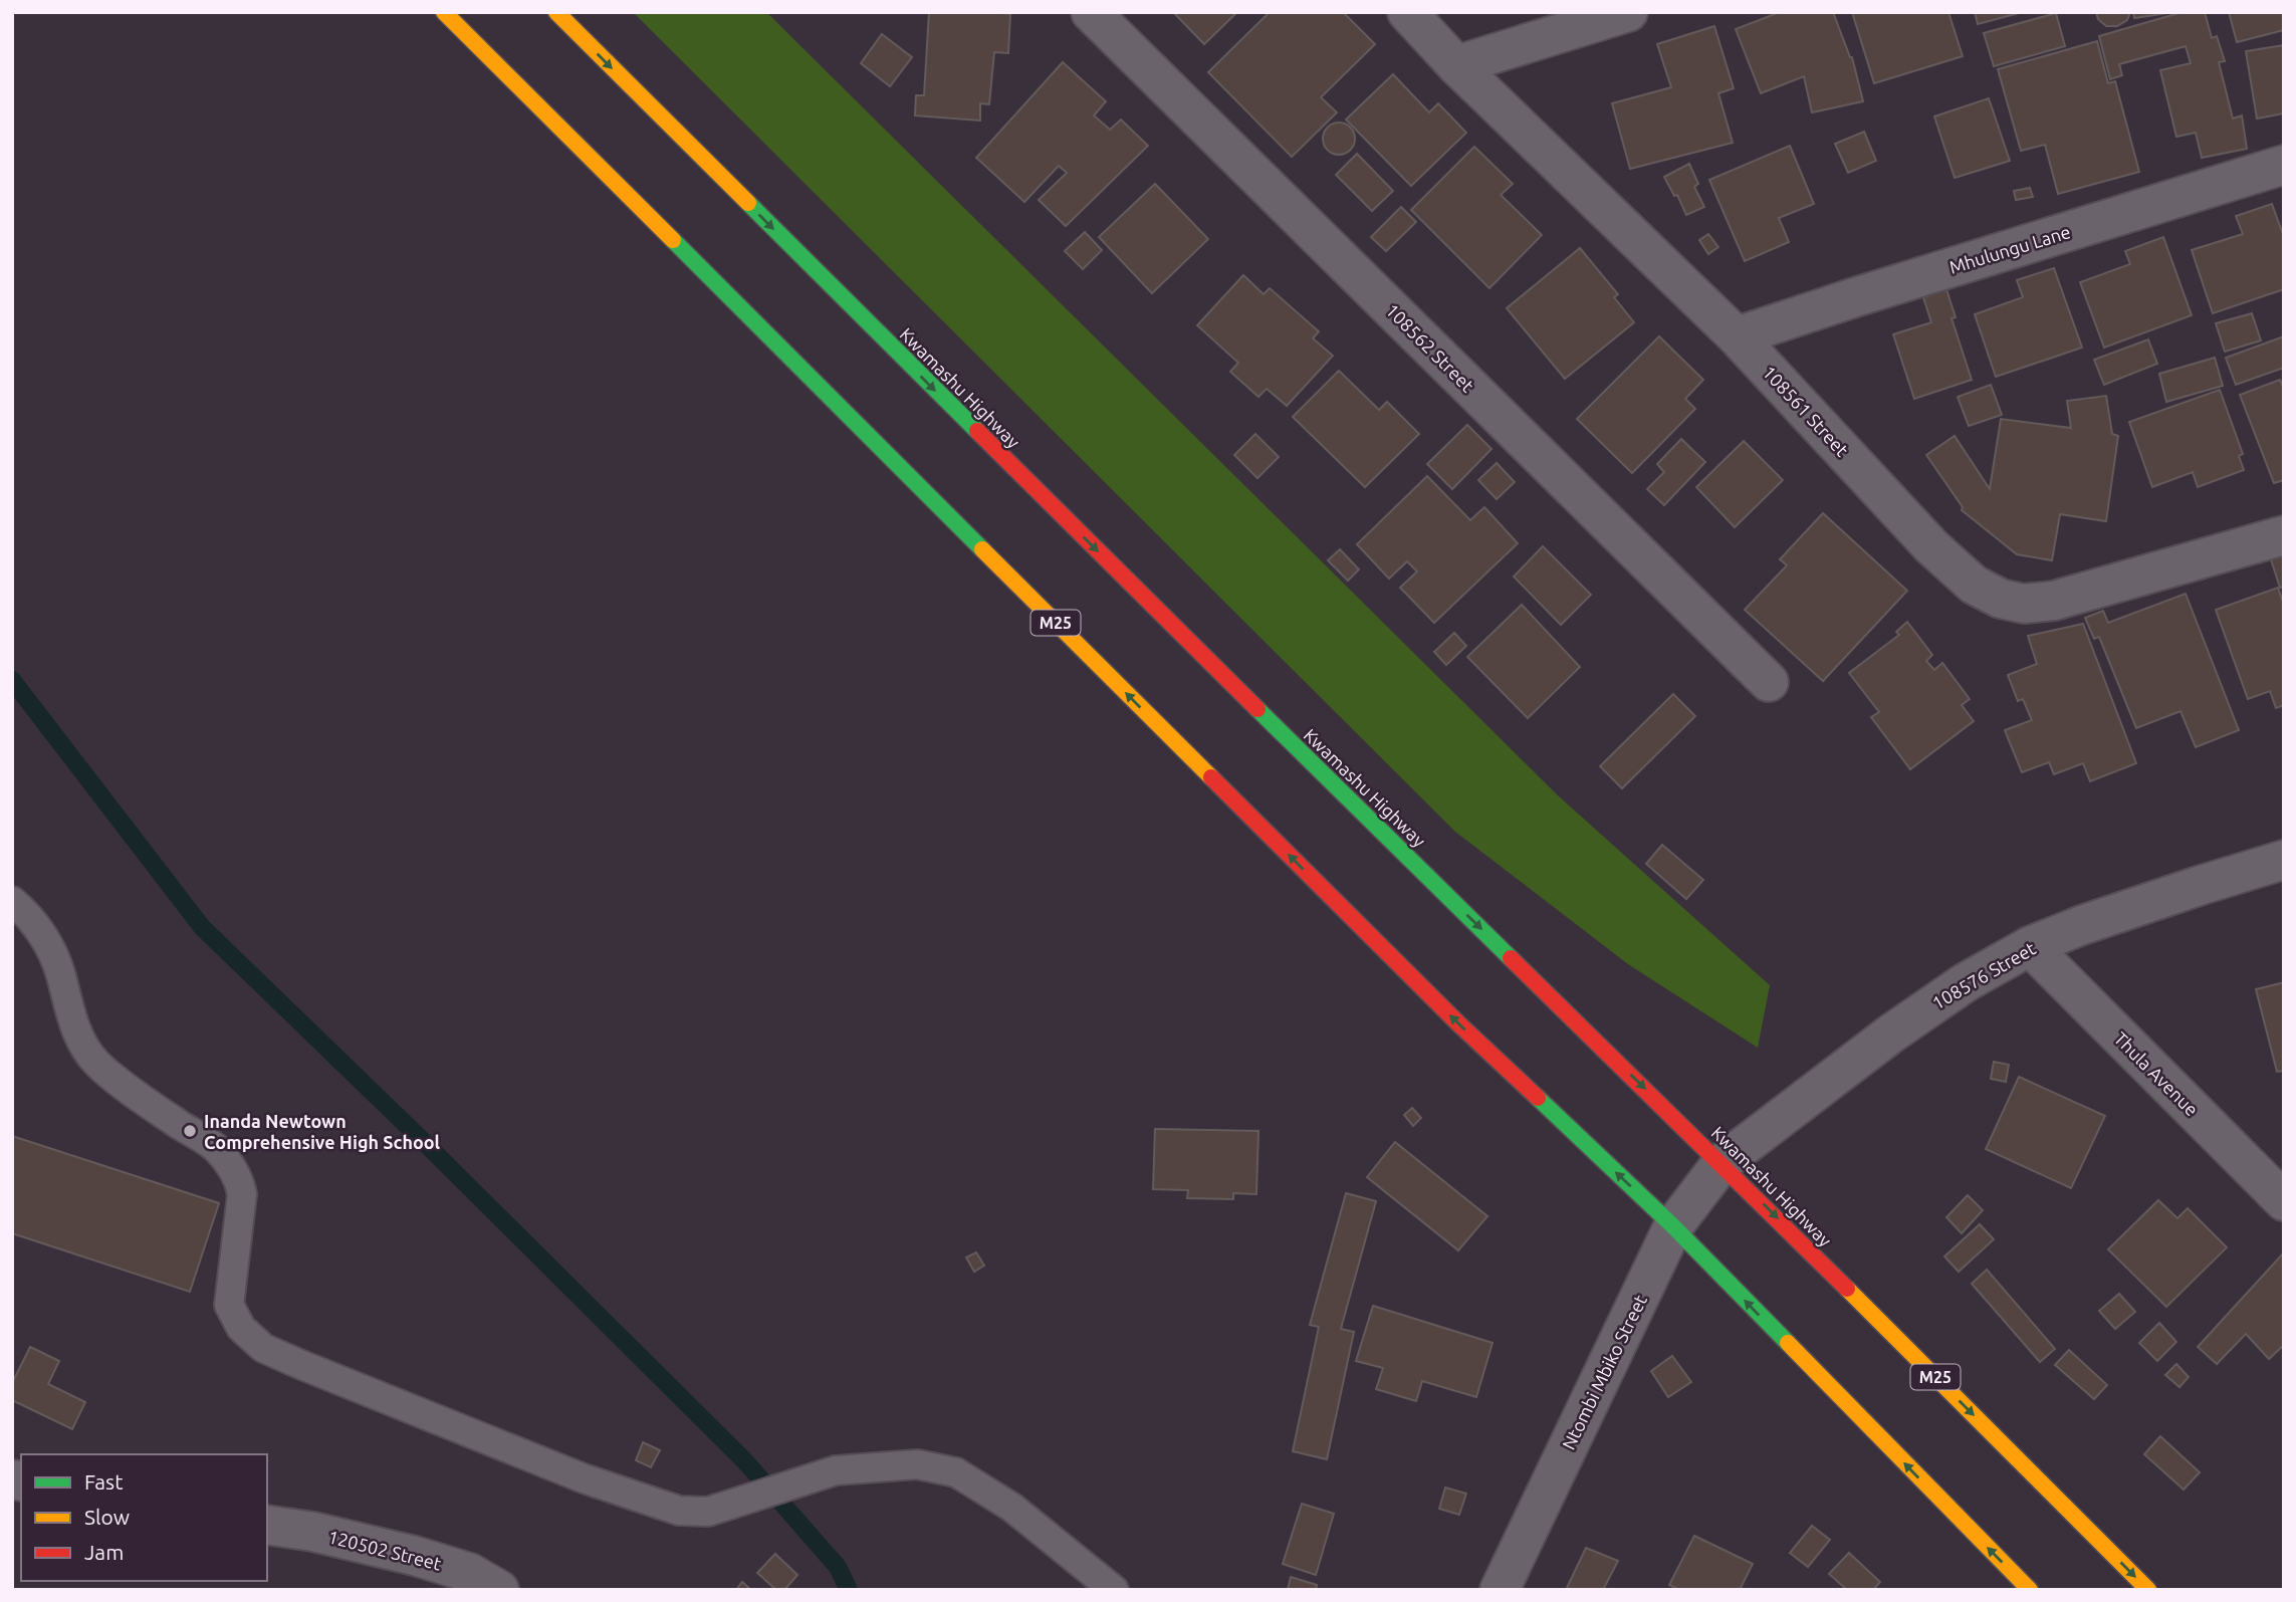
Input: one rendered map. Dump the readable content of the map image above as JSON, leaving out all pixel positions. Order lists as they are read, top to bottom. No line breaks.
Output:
{"streets":{"main road":["Kwamashu Highway","M25"],"street":["Mhulungu Lane","108562 Street","108561 Street","108576 Street","Thula Avenue","Ntombi Mbiko Street","120502 Street"]},"crossings":[["Mhulungu Lane","108561 Street"],["Kwamashu Highway","108576 Street"],["Kwamashu Highway","Ntombi Mbiko Street"],["M25","Ntombi Mbiko Street"],["108576 Street","Thula Avenue"],["108576 Street","Ntombi Mbiko Street"]],"places":["Inanda Newtown Comprehensive High School"],"legend":["Fast","Slow","Jam"]}
